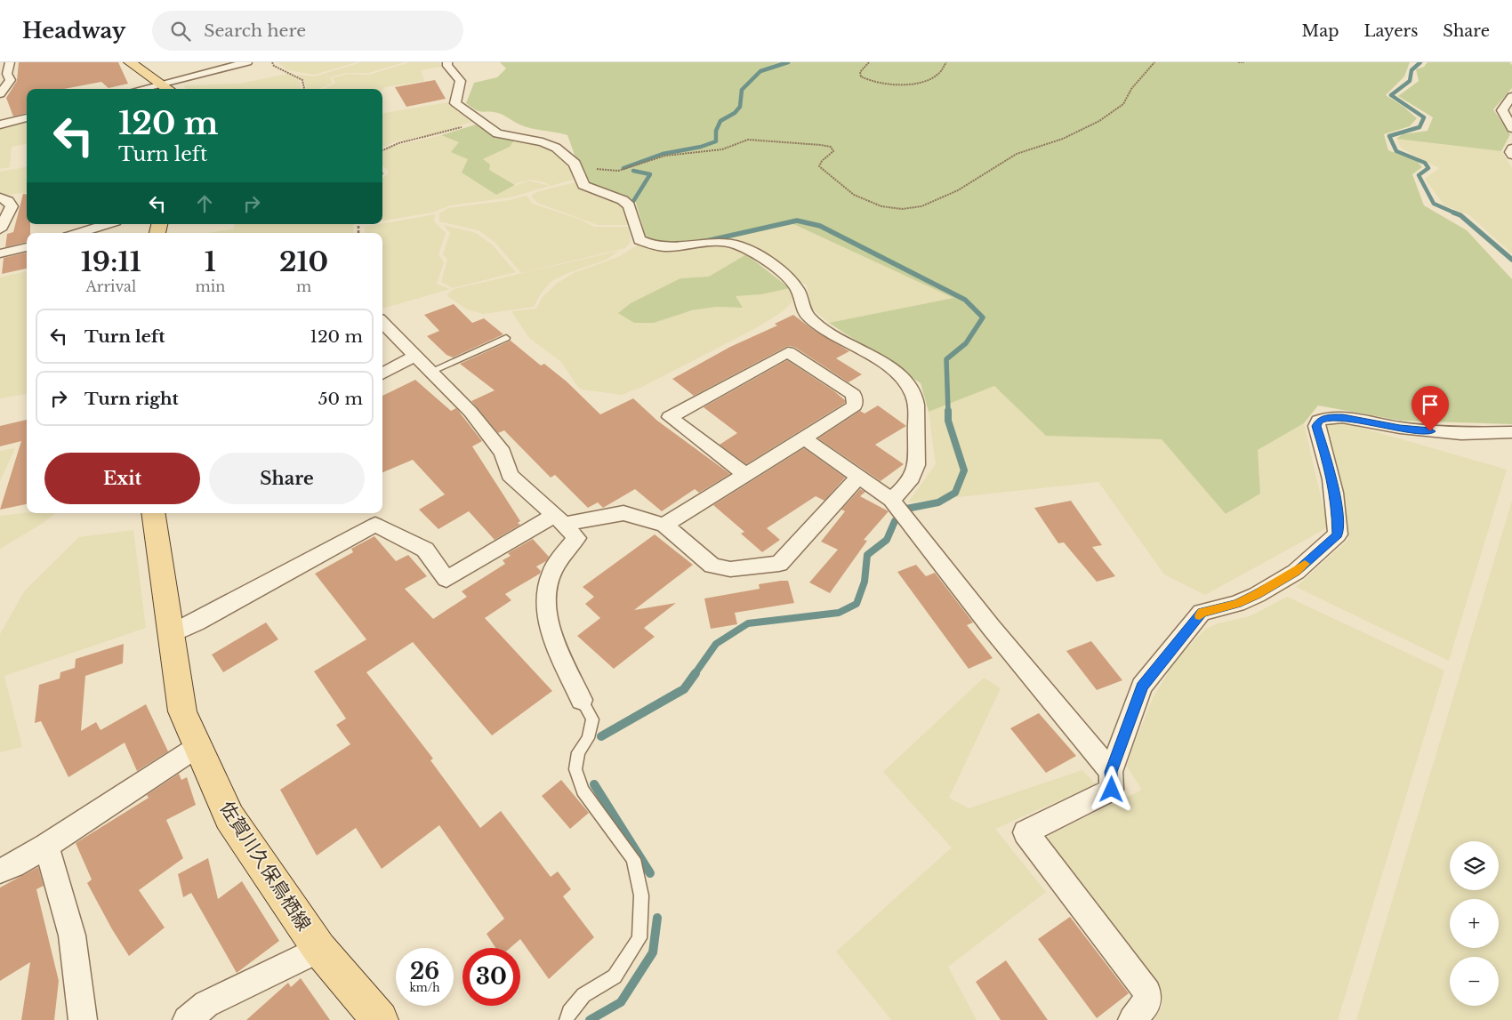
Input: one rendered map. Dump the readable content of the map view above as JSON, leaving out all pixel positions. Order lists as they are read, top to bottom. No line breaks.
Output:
{"streets":{"main road":["佐賀川久保鳥栖線"]},"page":{"header":"Headway","search":"Search here","nav":["Map","Layers","Share"],"turn":["120 m","Turn left"],"eta":["19:11","Arrival","1","min","210","m"],"list":[{"name":"Turn left","value":"120 m"},{"name":"Turn right","value":"50 m"}],"buttons":["Exit","Share"],"map_buttons":["+","−"],"speed":"26 km/h","limit":"30"}}
